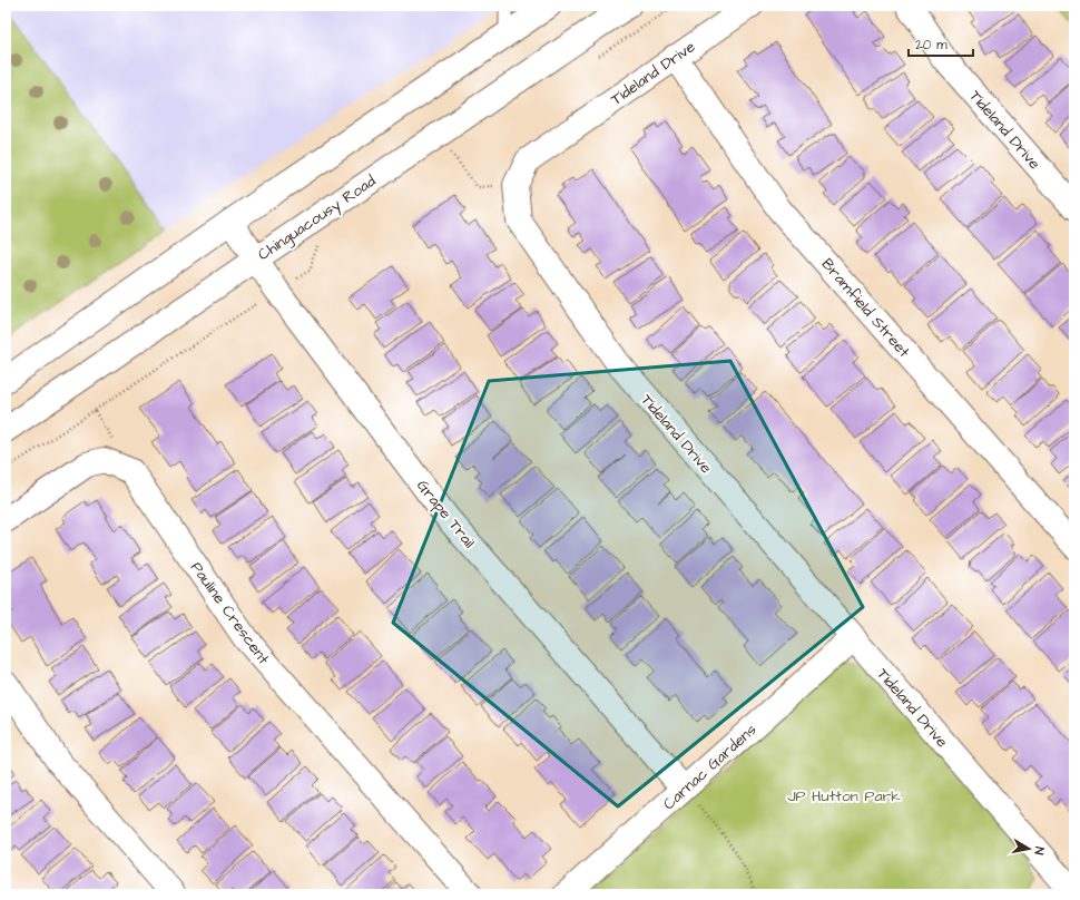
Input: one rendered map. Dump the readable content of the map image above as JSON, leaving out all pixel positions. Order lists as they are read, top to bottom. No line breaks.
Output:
{"streets":{"street":["Tideland Drive","Chinguacousy Road","Bramfield Street","Grape Trail","Pauline Crescent","Carnac Gardens"]},"crossings":[["Tideland Drive","Bramfield Street"],["Tideland Drive","Carnac Gardens"],["Chinguacousy Road","Grape Trail"],["Grape Trail","Carnac Gardens"]],"parks":["JP Hutton Park"],"scale_bar":"20 m","north":"right"}
